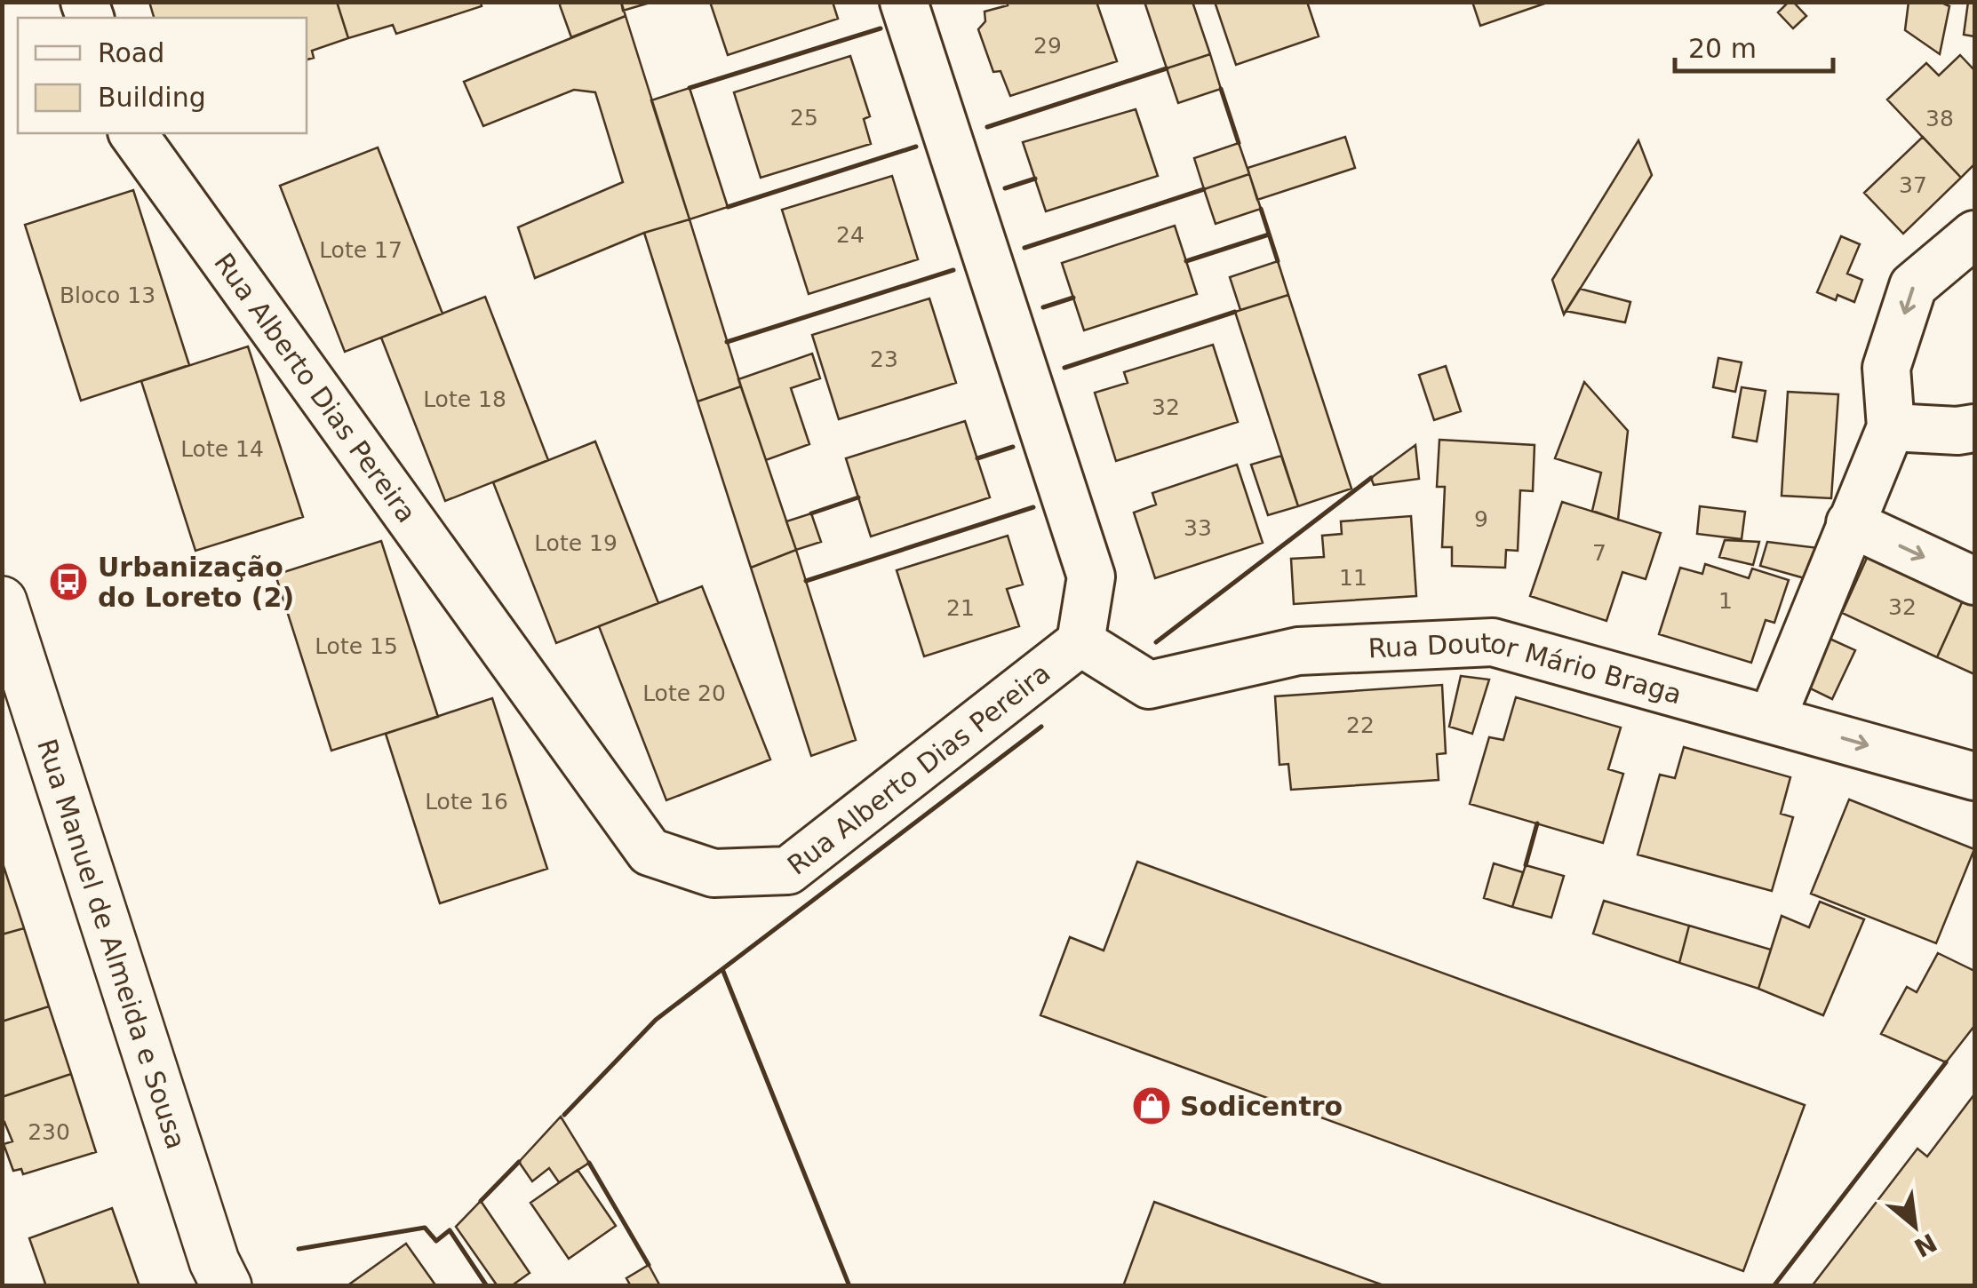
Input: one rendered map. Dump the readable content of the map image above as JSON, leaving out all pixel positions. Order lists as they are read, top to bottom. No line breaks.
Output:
{"streets":{"main road":["Rua Manuel de Almeida e Sousa"],"street":["Rua Alberto Dias Pereira","Rua Doutor Mário Braga"]},"crossings":[["Rua Alberto Dias Pereira","Rua Doutor Mário Braga"]],"places":{"bus stop":["Urbanização do Loreto (2)"],"shop":["Sodicentro"]},"house_numbers":["29","25","38","37","24","Lote 17","Bloco 13","23","Lote 18","32","Lote 14","9","33","Lote 19","7","11","1","32","21","Lote 15","Lote 20","22","Lote 16","230"],"legend":["Road","Building"],"scale_bar":"20 m","north":"bottom right"}
